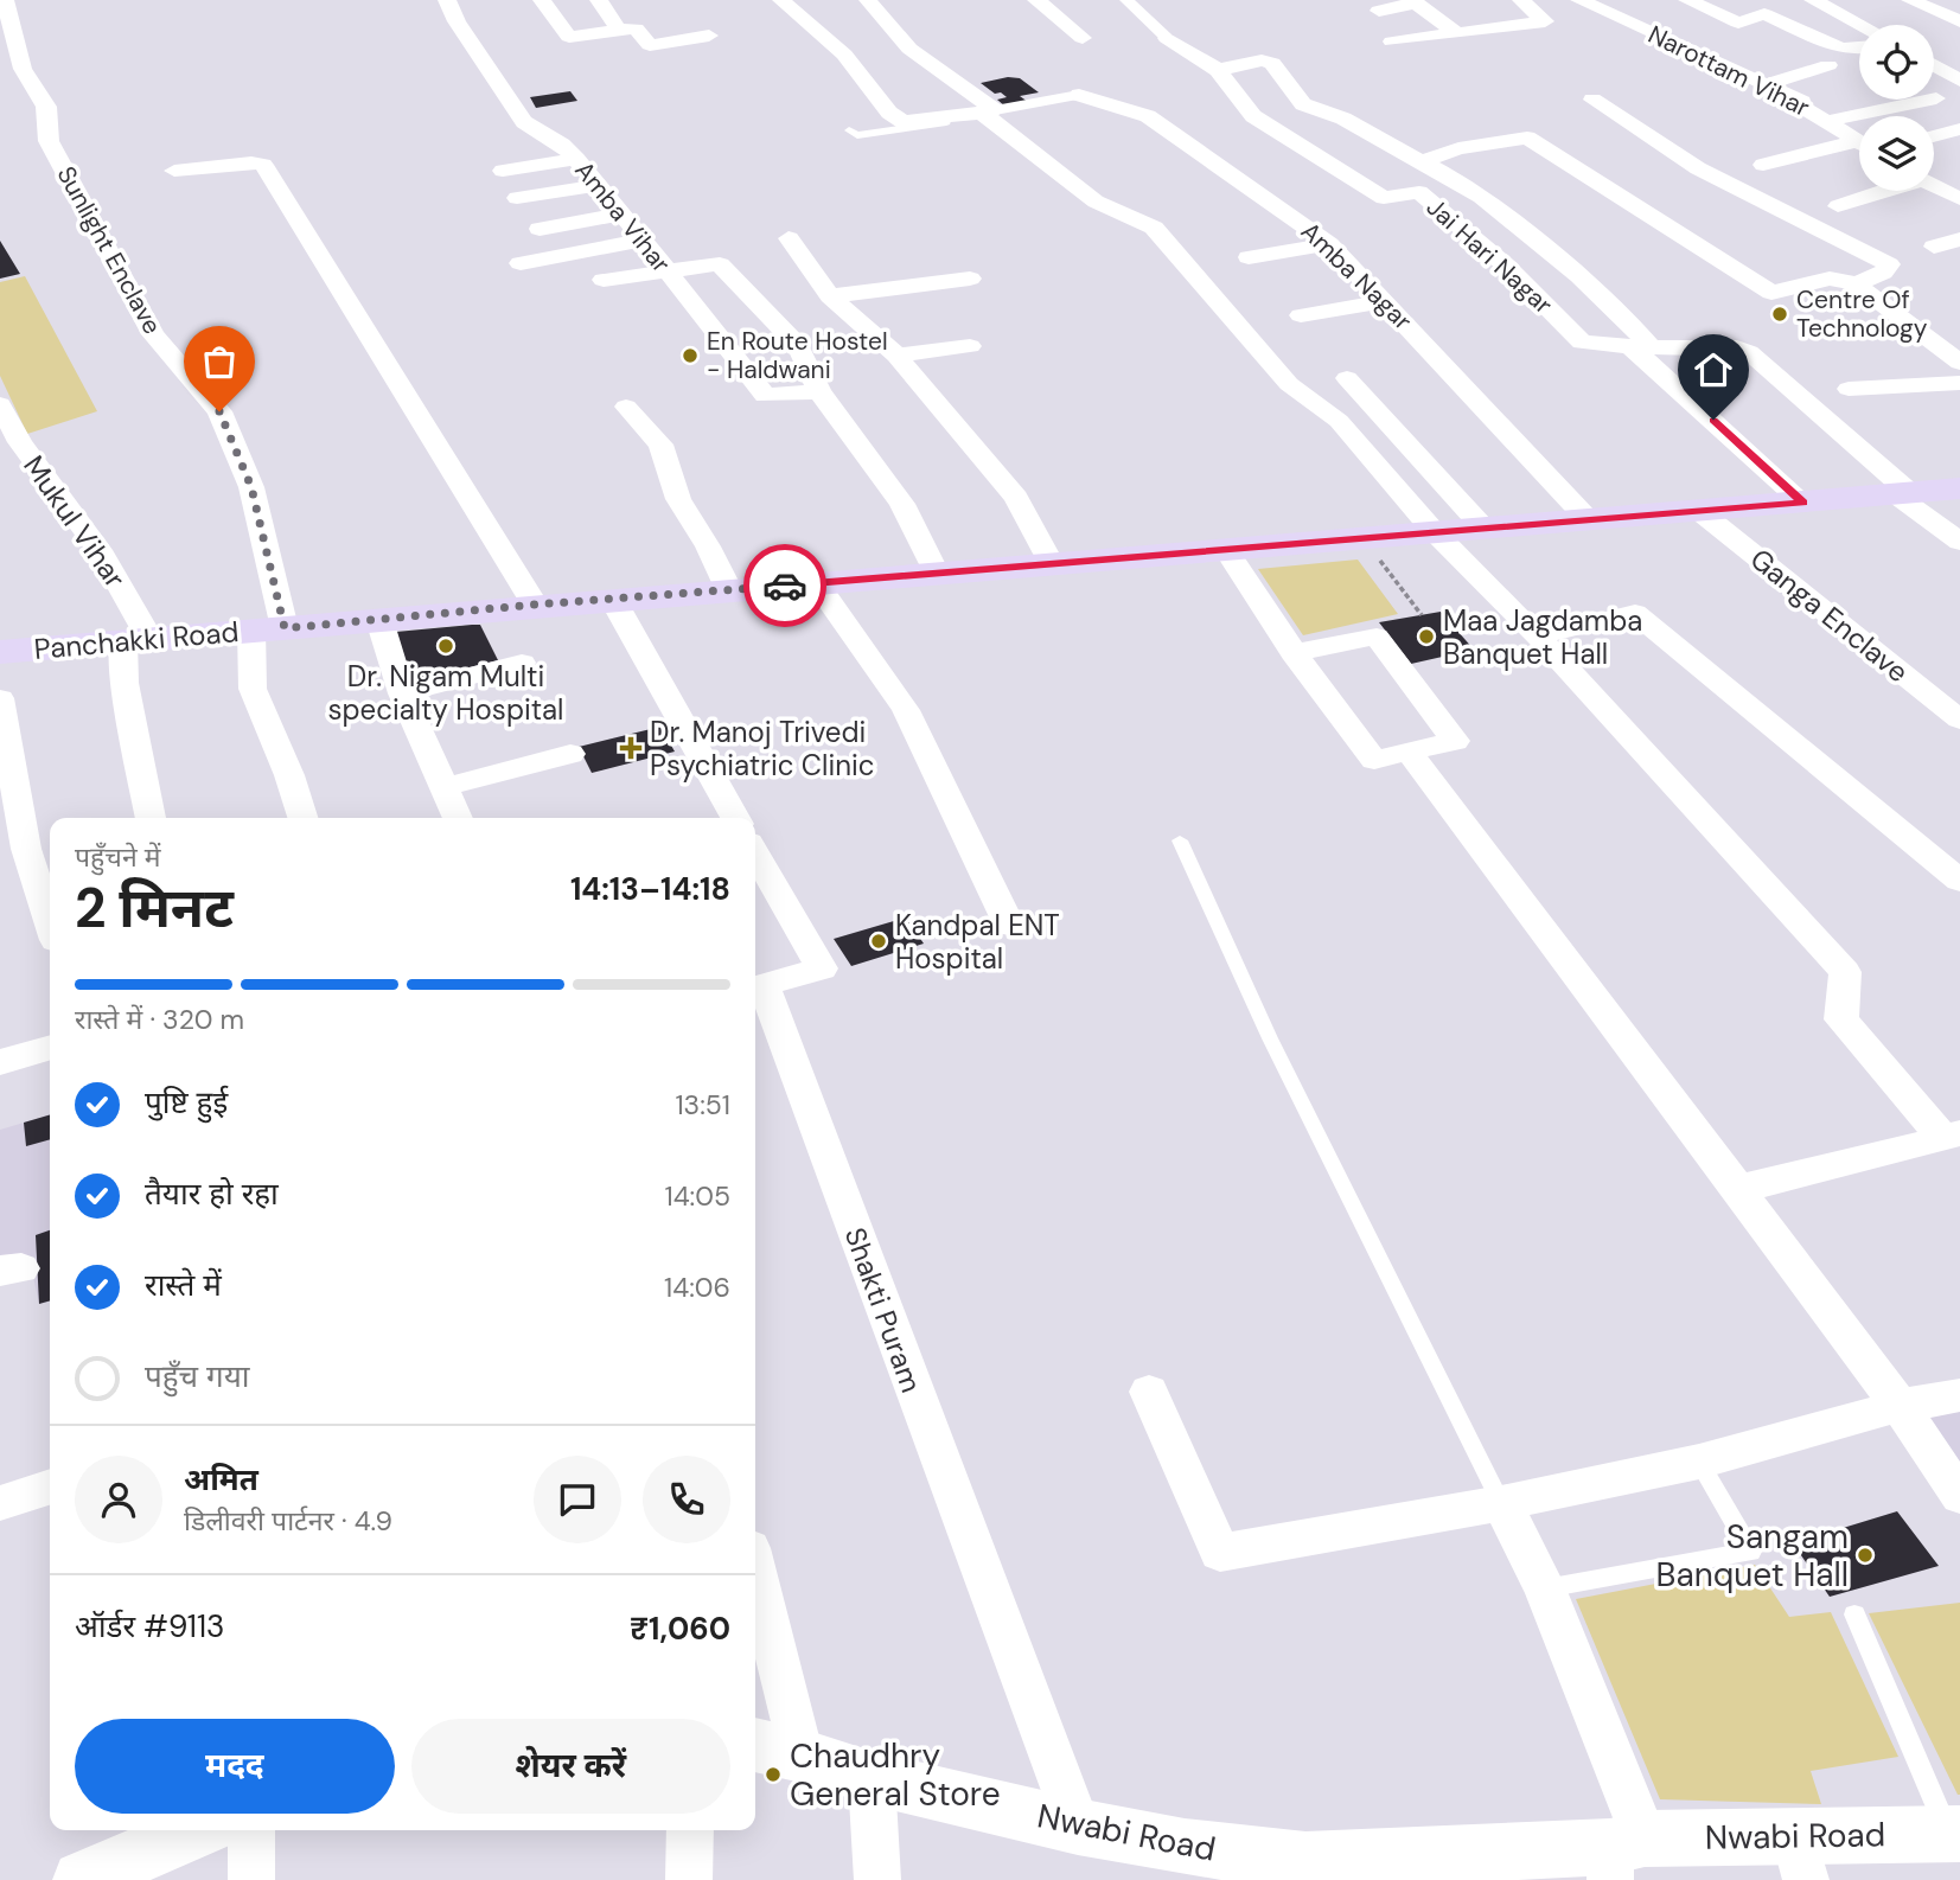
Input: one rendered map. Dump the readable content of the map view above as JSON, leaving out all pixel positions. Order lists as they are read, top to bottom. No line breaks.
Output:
{"streets":{"main road":["Panchakki Road"],"street":["Narottam Vihar","Amba Vihar","Sunlight Enclave","Jai Hari Nagar","Amba Nagar","Mukul Vihar","Ganga Enclave","Shakti Puram","Nwabi Road"]},"crossings":[["Sunlight Enclave","Panchakki Road"],["Amba Nagar","Panchakki Road"],["Mukul Vihar","Panchakki Road"],["Ganga Enclave","Panchakki Road"],["Shakti Puram","Nwabi Road"]],"places":{"other":["Centre Of Technology","En Route Hostel - Haldwani","Maa Jagdamba Banquet Hall","Dr. Nigam Multi specialty Hospital","Kandpal ENT Hospital","Sangam Banquet Hall","Chaudhry General Store"],"health":["Dr. Manoj Trivedi Psychiatric Clinic"]},"page":{"heading":["2 मिनट","पहुँचने में","14:13–14:18"],"panel":["अमित","डिलीवरी पार्टनर · 4.9","ऑर्डर #9113","₹1,060"],"bar":"रास्ते में · 320 m","list":[["पुष्टि हुई","13:51"],["तैयार हो रहा","14:05"],["रास्ते में","14:06"],"पहुँच गया"],"buttons":["मदद","शेयर करें"]}}
